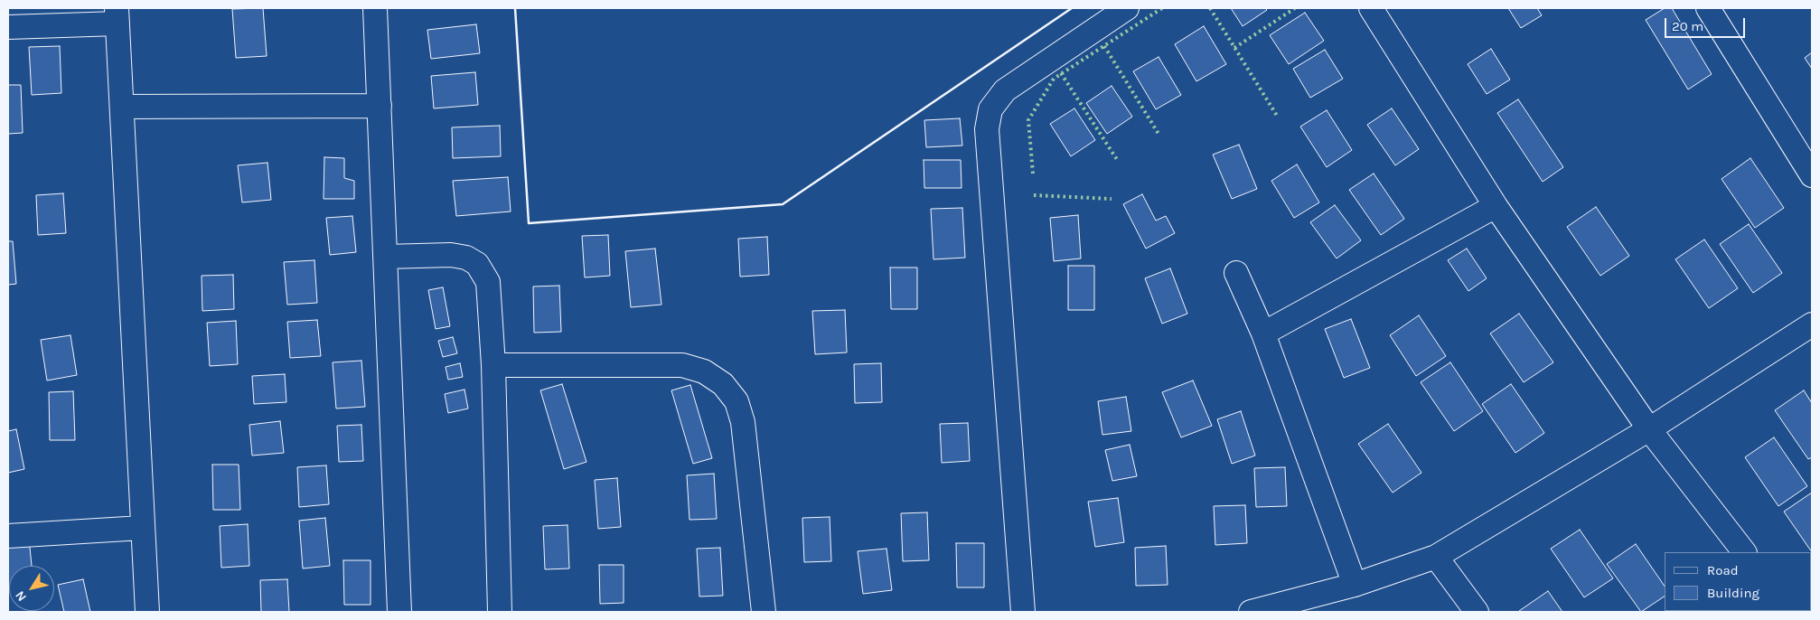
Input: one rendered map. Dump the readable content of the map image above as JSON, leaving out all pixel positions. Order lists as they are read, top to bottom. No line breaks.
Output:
{"legend":["Road","Building"],"scale_bar":"20 m","north":"bottom left"}
